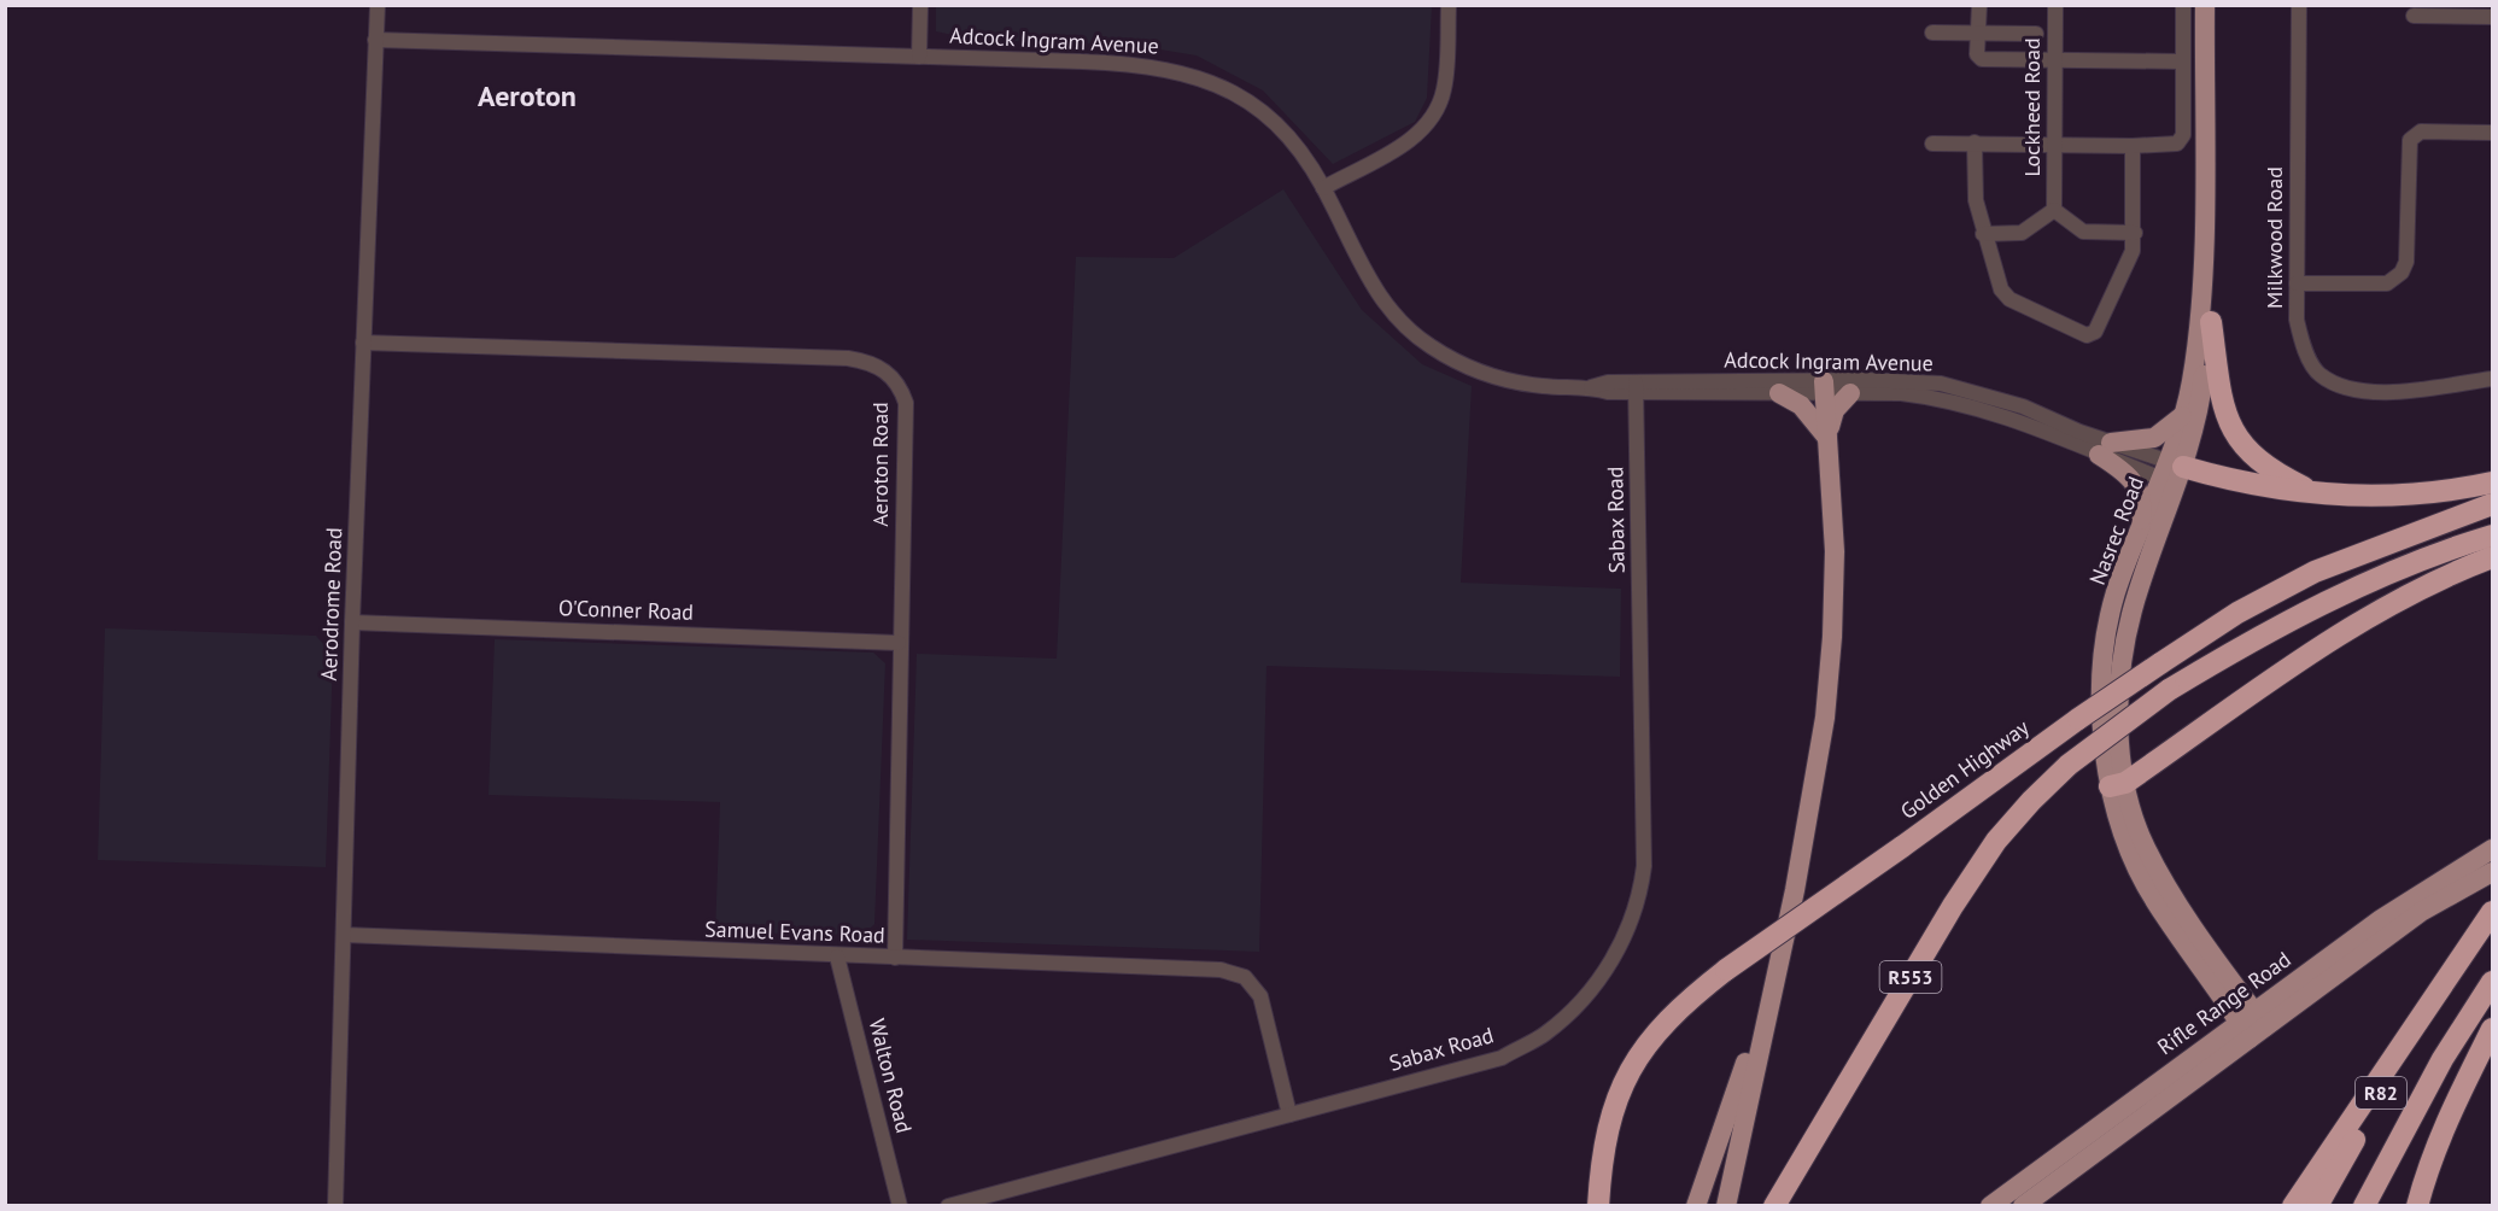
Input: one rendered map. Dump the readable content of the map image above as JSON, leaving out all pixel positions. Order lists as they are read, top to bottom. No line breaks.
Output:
{"streets":{"highway":["Golden Highway","R553","R82"],"main road":["Nasrec Road","Rifle Range Road"],"street":["Adcock Ingram Avenue","Lockheed Road","Milkwood Road","Aeroton Road","Sabax Road","Aerodrome Road","O'Conner Road","Samuel Evans Road","Walton Road"]},"crossings":[["Adcock Ingram Avenue","Sabax Road"],["Adcock Ingram Avenue","Nasrec Road"],["Adcock Ingram Avenue","Aerodrome Road"],["Aeroton Road","Aerodrome Road"],["Aeroton Road","O'Conner Road"],["Aeroton Road","Samuel Evans Road"],["Sabax Road","Samuel Evans Road"],["Nasrec Road","Rifle Range Road"],["Aerodrome Road","O'Conner Road"],["Aerodrome Road","Samuel Evans Road"],["Samuel Evans Road","Walton Road"]],"districts":["Aeroton"]}
